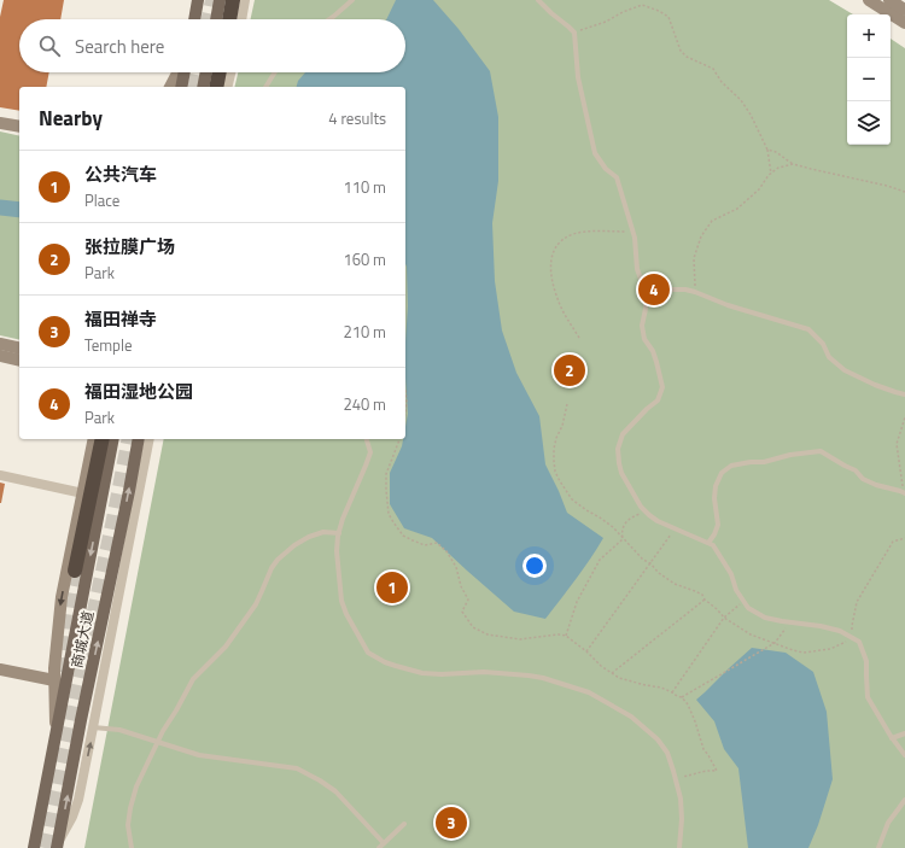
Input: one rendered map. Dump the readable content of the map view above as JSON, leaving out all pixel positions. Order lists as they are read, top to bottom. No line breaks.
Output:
{"streets":{"main road":["商城大道"]},"page":{"map_buttons":["+","−"],"search":"Search here","heading":["Nearby","4 results"],"list":[{"mark":"1","name":"公共汽车","note":"Place","value":"110 m"},{"mark":"2","name":"张拉膜广场","note":"Park","value":"160 m"},{"mark":"3","name":"福田禅寺","note":"Temple","value":"210 m"},{"mark":"4","name":"福田湿地公园","note":"Park","value":"240 m"}],"pins":["4","2","1","3"]}}
